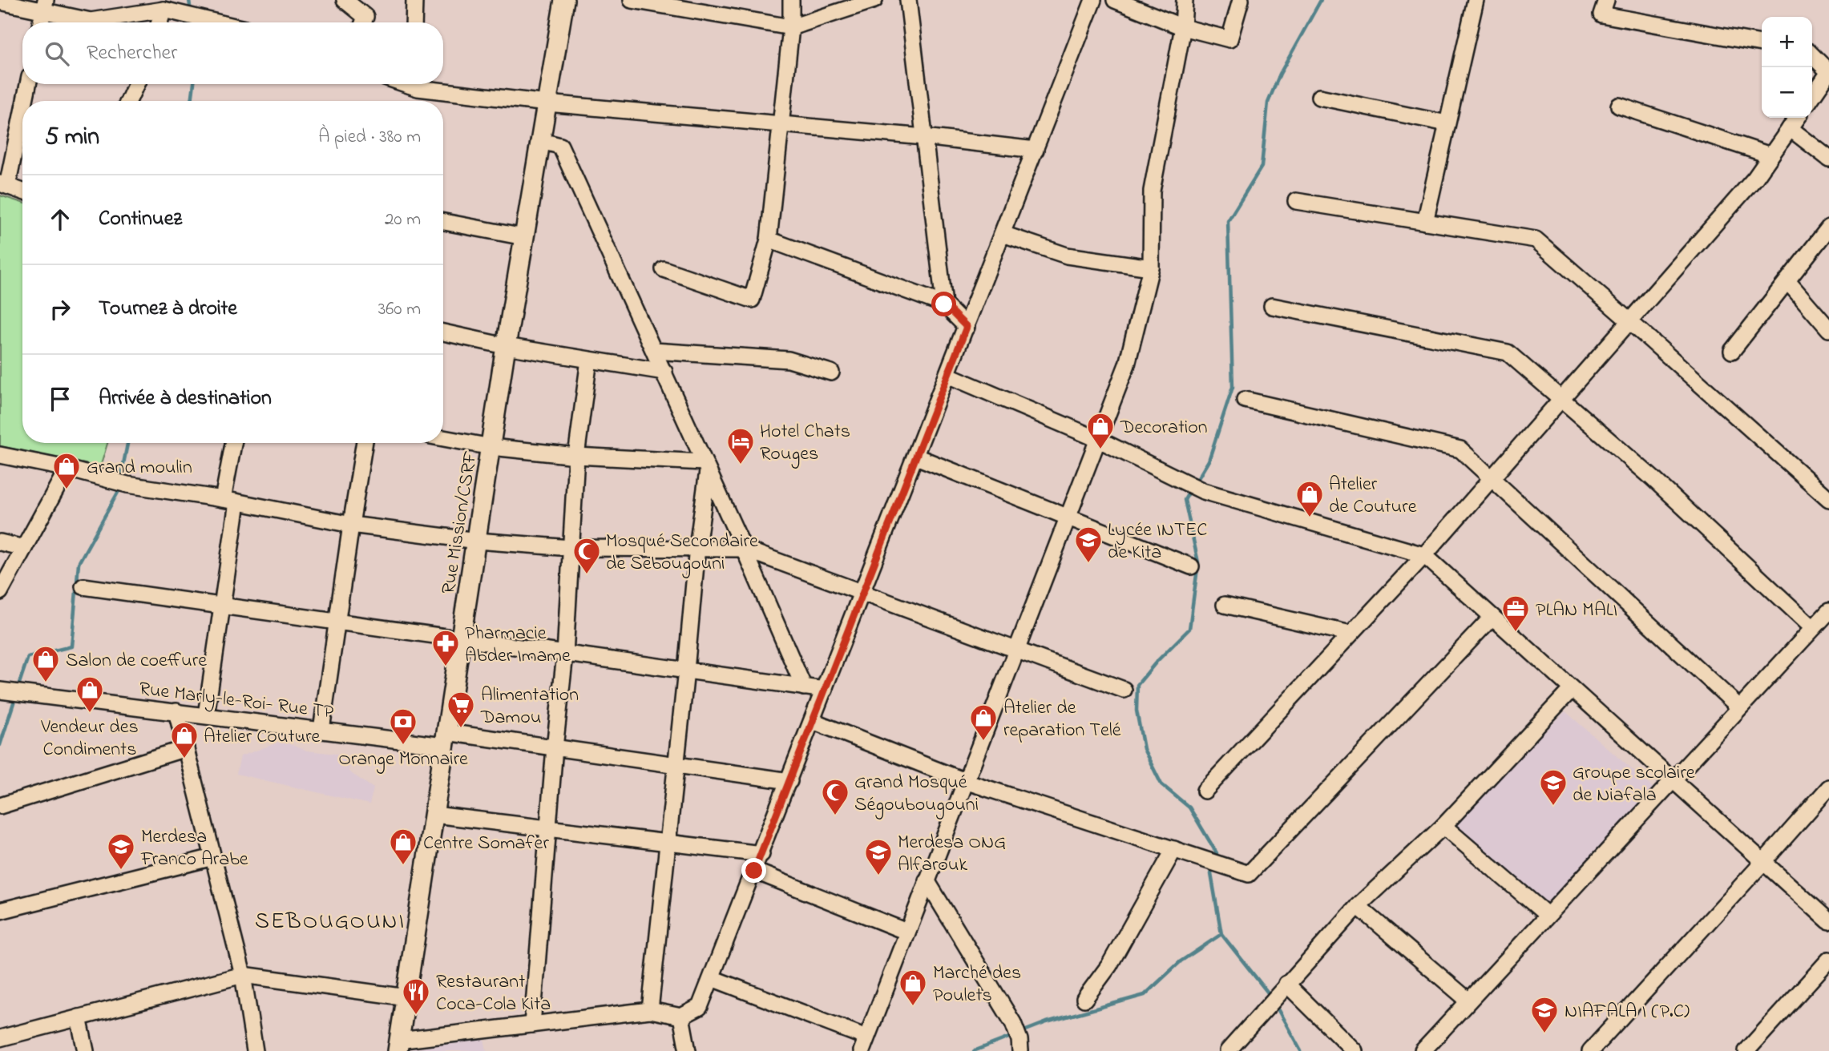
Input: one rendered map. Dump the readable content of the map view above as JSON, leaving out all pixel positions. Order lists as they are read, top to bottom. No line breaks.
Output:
{"streets":{"main road":["Rue Mission/CSRF"],"street":["Rue Marly-le-Roi- Rue TP"]},"crossings":[["Rue Mission/CSRF","Rue Marly-le-Roi- Rue TP"]],"districts":["SEBOUGOUNI"],"places":{"shop":["Decoration","Grand moulin","Atelier de Couture","Salon de coeffure","Vendeur des Condiments","Atelier de reparation Telé","Atelier Couture","Centre Somafer","Marché des Poulets"],"hotel":["Hotel Chats Rouges"],"school or university":["Lycée INTEC de Kita","Groupe scolaire de Niafala","Merdesa Franco Arabe","Merdesa ONG Alfarouk","NIAFALA I (P.C)"],"mosque":["Mosqué Secondaire de Sebougouni","Grand Mosqué Ségoubougouni"],"office":["PLAN MALI"],"pharmacy":["Pharmacie Abder Imame"],"supermarket":["Alimentation Damou"],"bank":["Orange Monnaire"],"restaurant":["Restaurant Coca-Cola Kita"]},"page":{"map_buttons":["+","−"],"search":"Rechercher","heading":["5 min","À pied · 380 m"],"list":[["Continuez","20 m"],["Tournez à droite","360 m"],"Arrivée à destination"]}}
